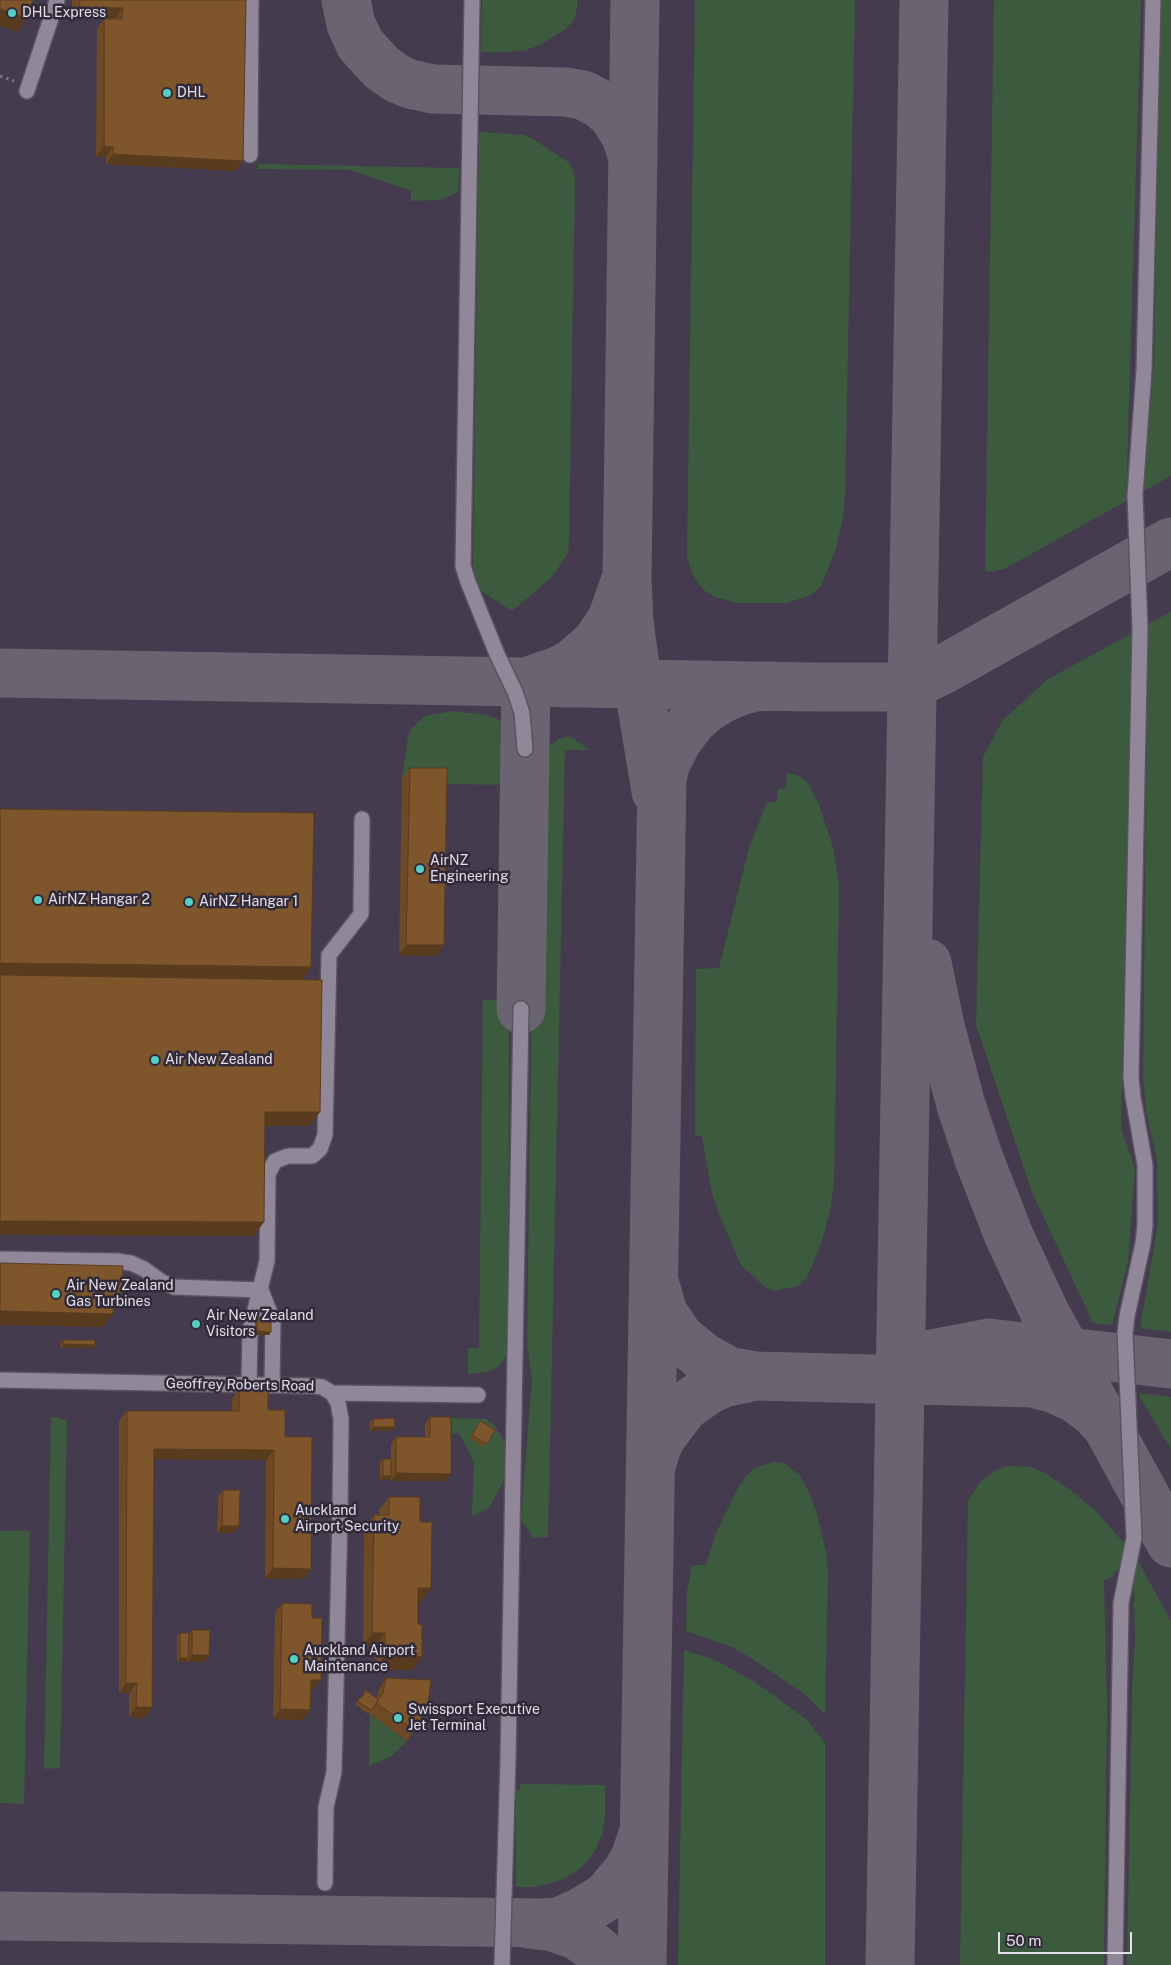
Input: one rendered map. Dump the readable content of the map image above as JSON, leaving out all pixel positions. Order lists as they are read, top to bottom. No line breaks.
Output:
{"streets":{"street":["Geoffrey Roberts Road"]},"places":["DHL Express","DHL","AirNZ Engineering","AirNZ Hangar 2","AirNZ Hangar 1","Air New Zealand","Air New Zealand Gas Turbines","Air New Zealand Visitors","Auckland Airport Security","Auckland Airport Maintenance","Swissport Executive Jet Terminal"],"scale_bar":"50 m"}
